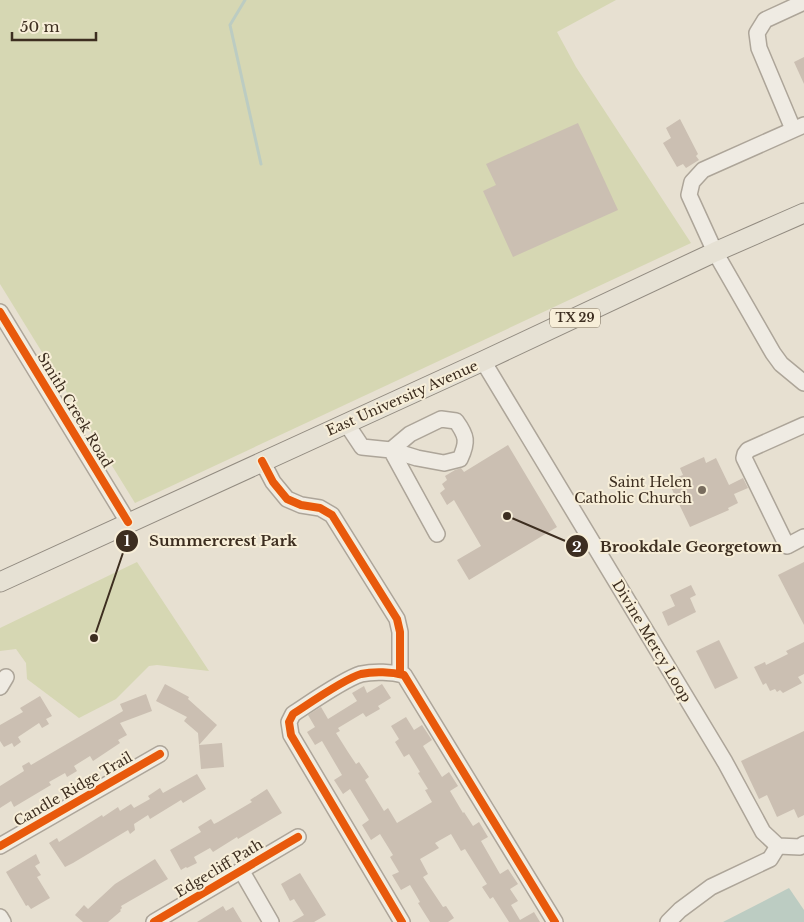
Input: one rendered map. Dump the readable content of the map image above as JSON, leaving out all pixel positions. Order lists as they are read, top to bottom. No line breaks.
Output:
{"streets":{"main road":["TX 29","East University Avenue"],"street":["Smith Creek Road","Divine Mercy Loop","Candle Ridge Trail","Edgecliff Path"]},"crossings":[["East University Avenue","Smith Creek Road"],["East University Avenue","Divine Mercy Loop"]],"places":["Saint Helen Catholic Church","Brookdale Georgetown","Summercrest Park"],"scale_bar":"50 m"}
